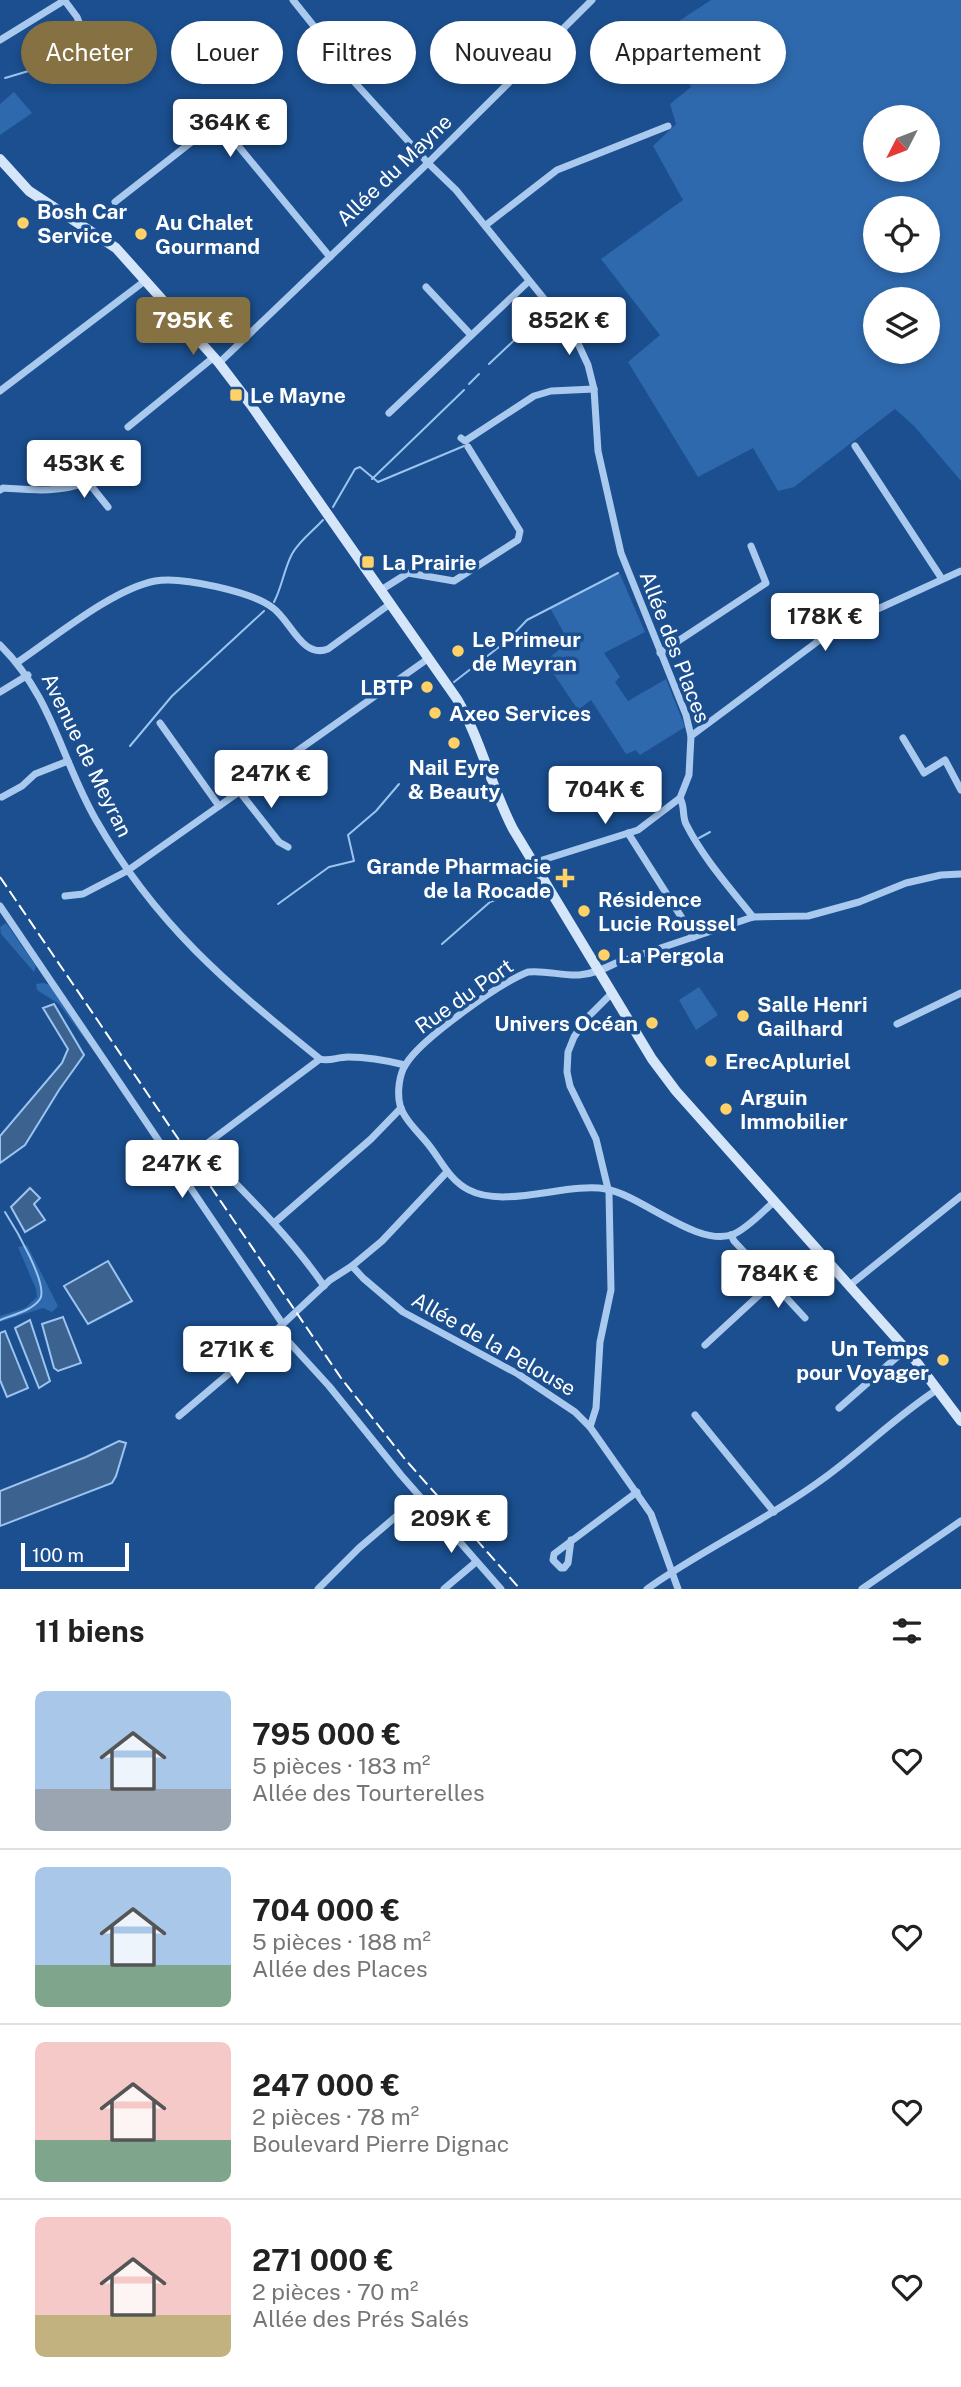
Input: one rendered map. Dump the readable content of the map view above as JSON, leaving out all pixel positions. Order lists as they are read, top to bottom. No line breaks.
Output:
{"streets":{"street":["Allée du Mayne","Allée des Places","Avenue de Meyran","Rue du Port","Allée de la Pelouse"]},"crossings":[["Allée du Mayne","Allée des Places"]],"places":{"other":["Bosh Car Service","Au Chalet Gourmand","Le Primeur de Meyran","LBTP","Axeo Services","Nail Eyre & Beauty","Résidence Lucie Roussel","La Pergola","Salle Henri Gailhard","Univers Océan","ErecApluriel","Arguin Immobilier","Un Temps pour Voyager"],"transit":["Le Mayne","La Prairie"],"health":["Grande Pharmacie de la Rocade"]},"scale_bar":"100 m","north":"bottom left","page":{"chip":["Acheter","Louer","Filtres","Nouveau","Appartement"],"price":["364K €","795K €","852K €","453K €","178K €","247K €","704K €","247K €","784K €","271K €","209K €"],"scale":"100 m","heading":"11 biens","list":[{"name":"795 000 €","note":"5 pièces · 183 m² · Allée des Tourterelles"},{"name":"704 000 €","note":"5 pièces · 188 m² · Allée des Places"},{"name":"247 000 €","note":"2 pièces · 78 m² · Boulevard Pierre Dignac"},{"name":"271 000 €","note":"2 pièces · 70 m² · Allée des Prés Salés"}]}}
